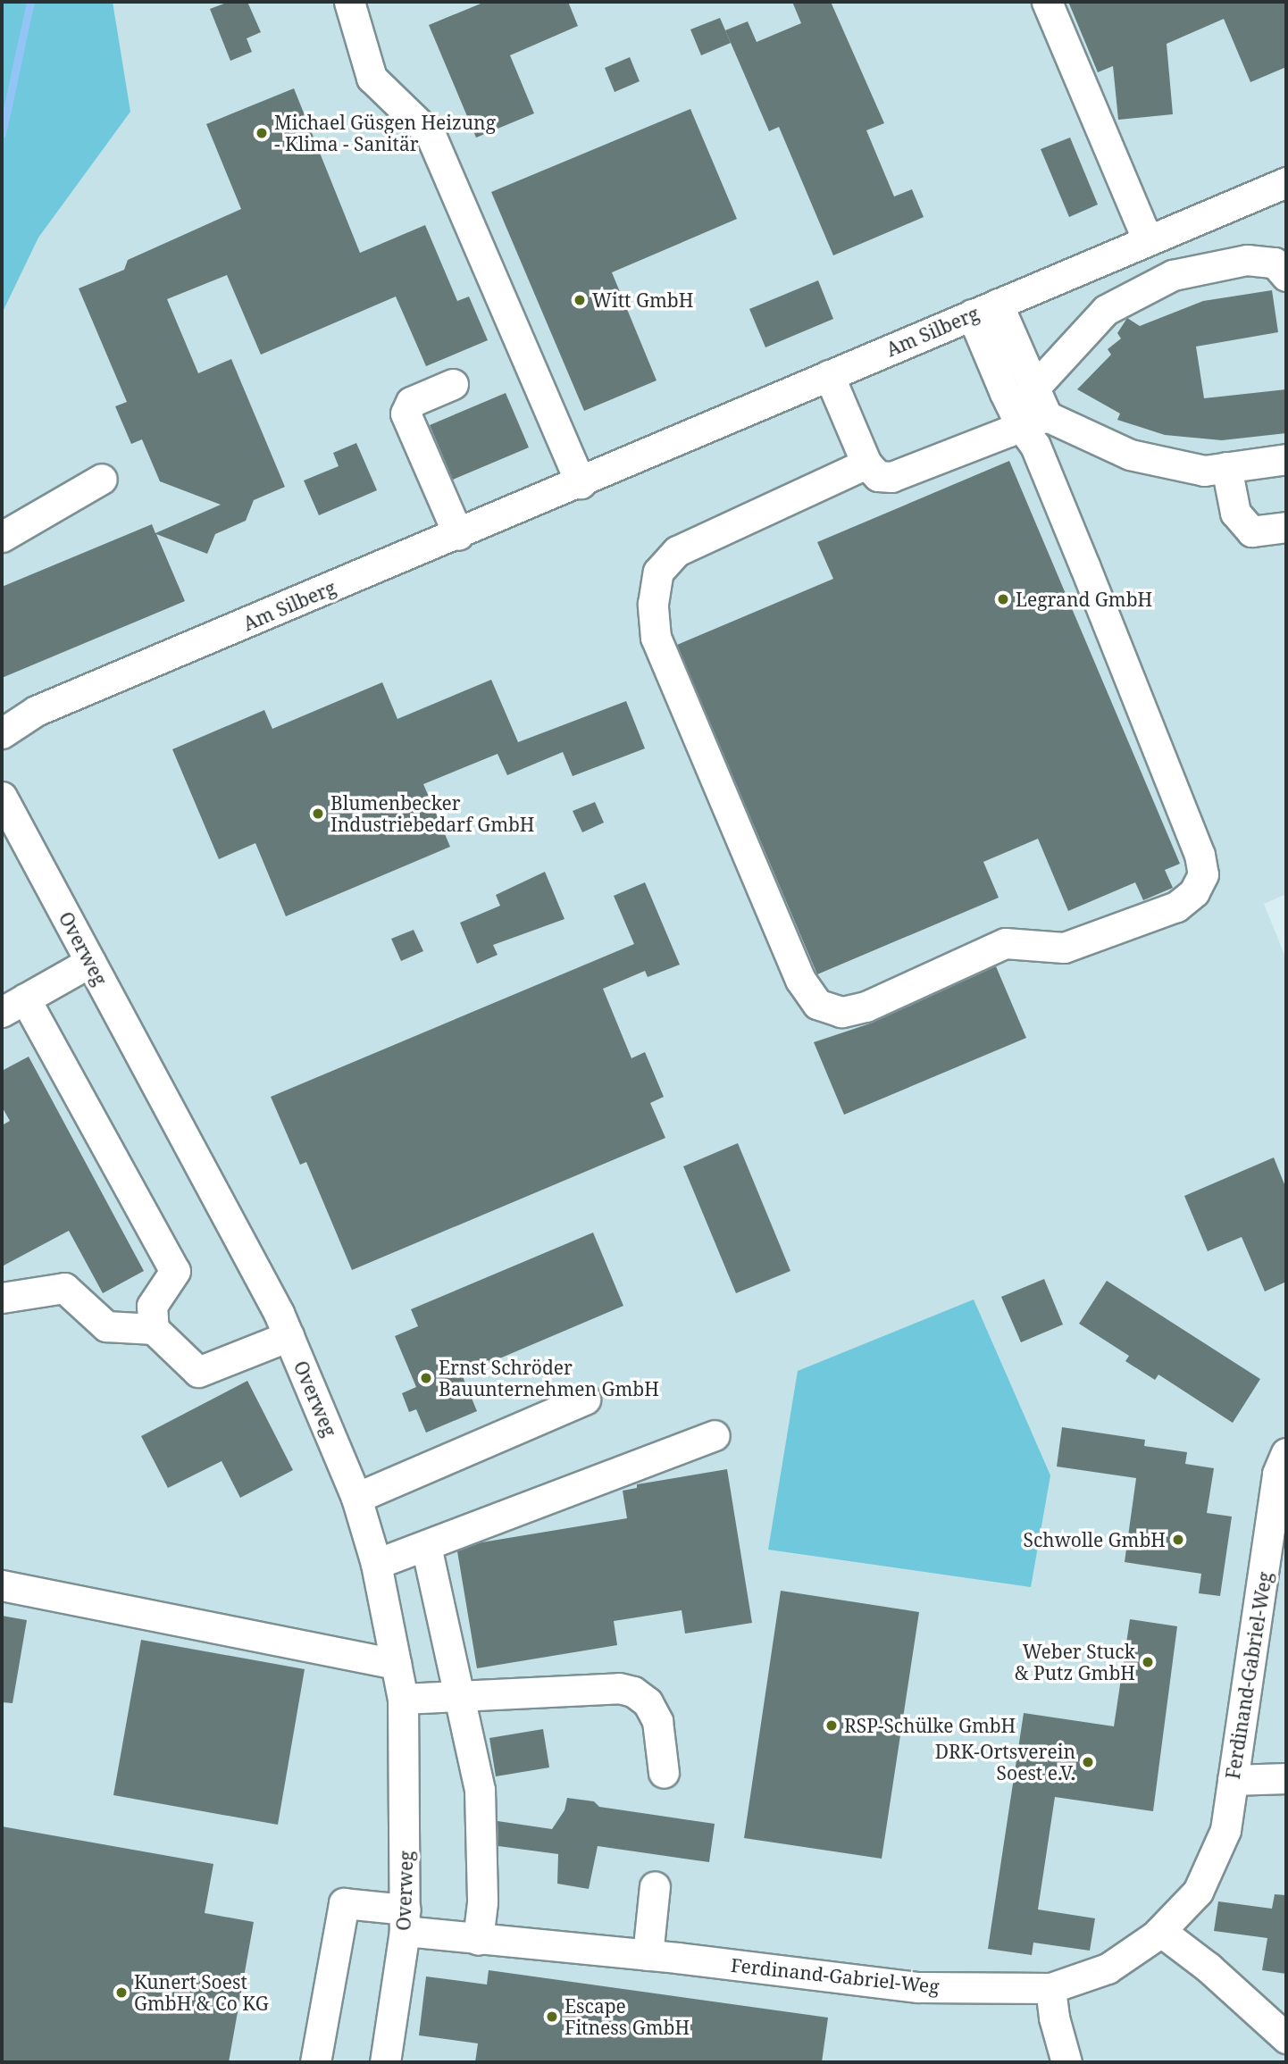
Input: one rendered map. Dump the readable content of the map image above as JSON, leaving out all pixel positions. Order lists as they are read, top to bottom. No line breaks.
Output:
{"streets":{"street":["Am Silberg","Overweg","Ferdinand-Gabriel-Weg"]},"crossings":[["Overweg","Ferdinand-Gabriel-Weg"]],"places":["Michael Güsgen Heizung - Klima - Sanitär","Witt GmbH","Legrand GmbH","Blumenbecker Industriebedarf GmbH","Ernst Schröder Bauunternehmen GmbH","Schwolle GmbH","Weber Stuck & Putz GmbH","RSP-Schülke GmbH","DRK-Ortsverein Soest e.V.","Kunert Soest GmbH & Co KG","Escape Fitness GmbH"]}
